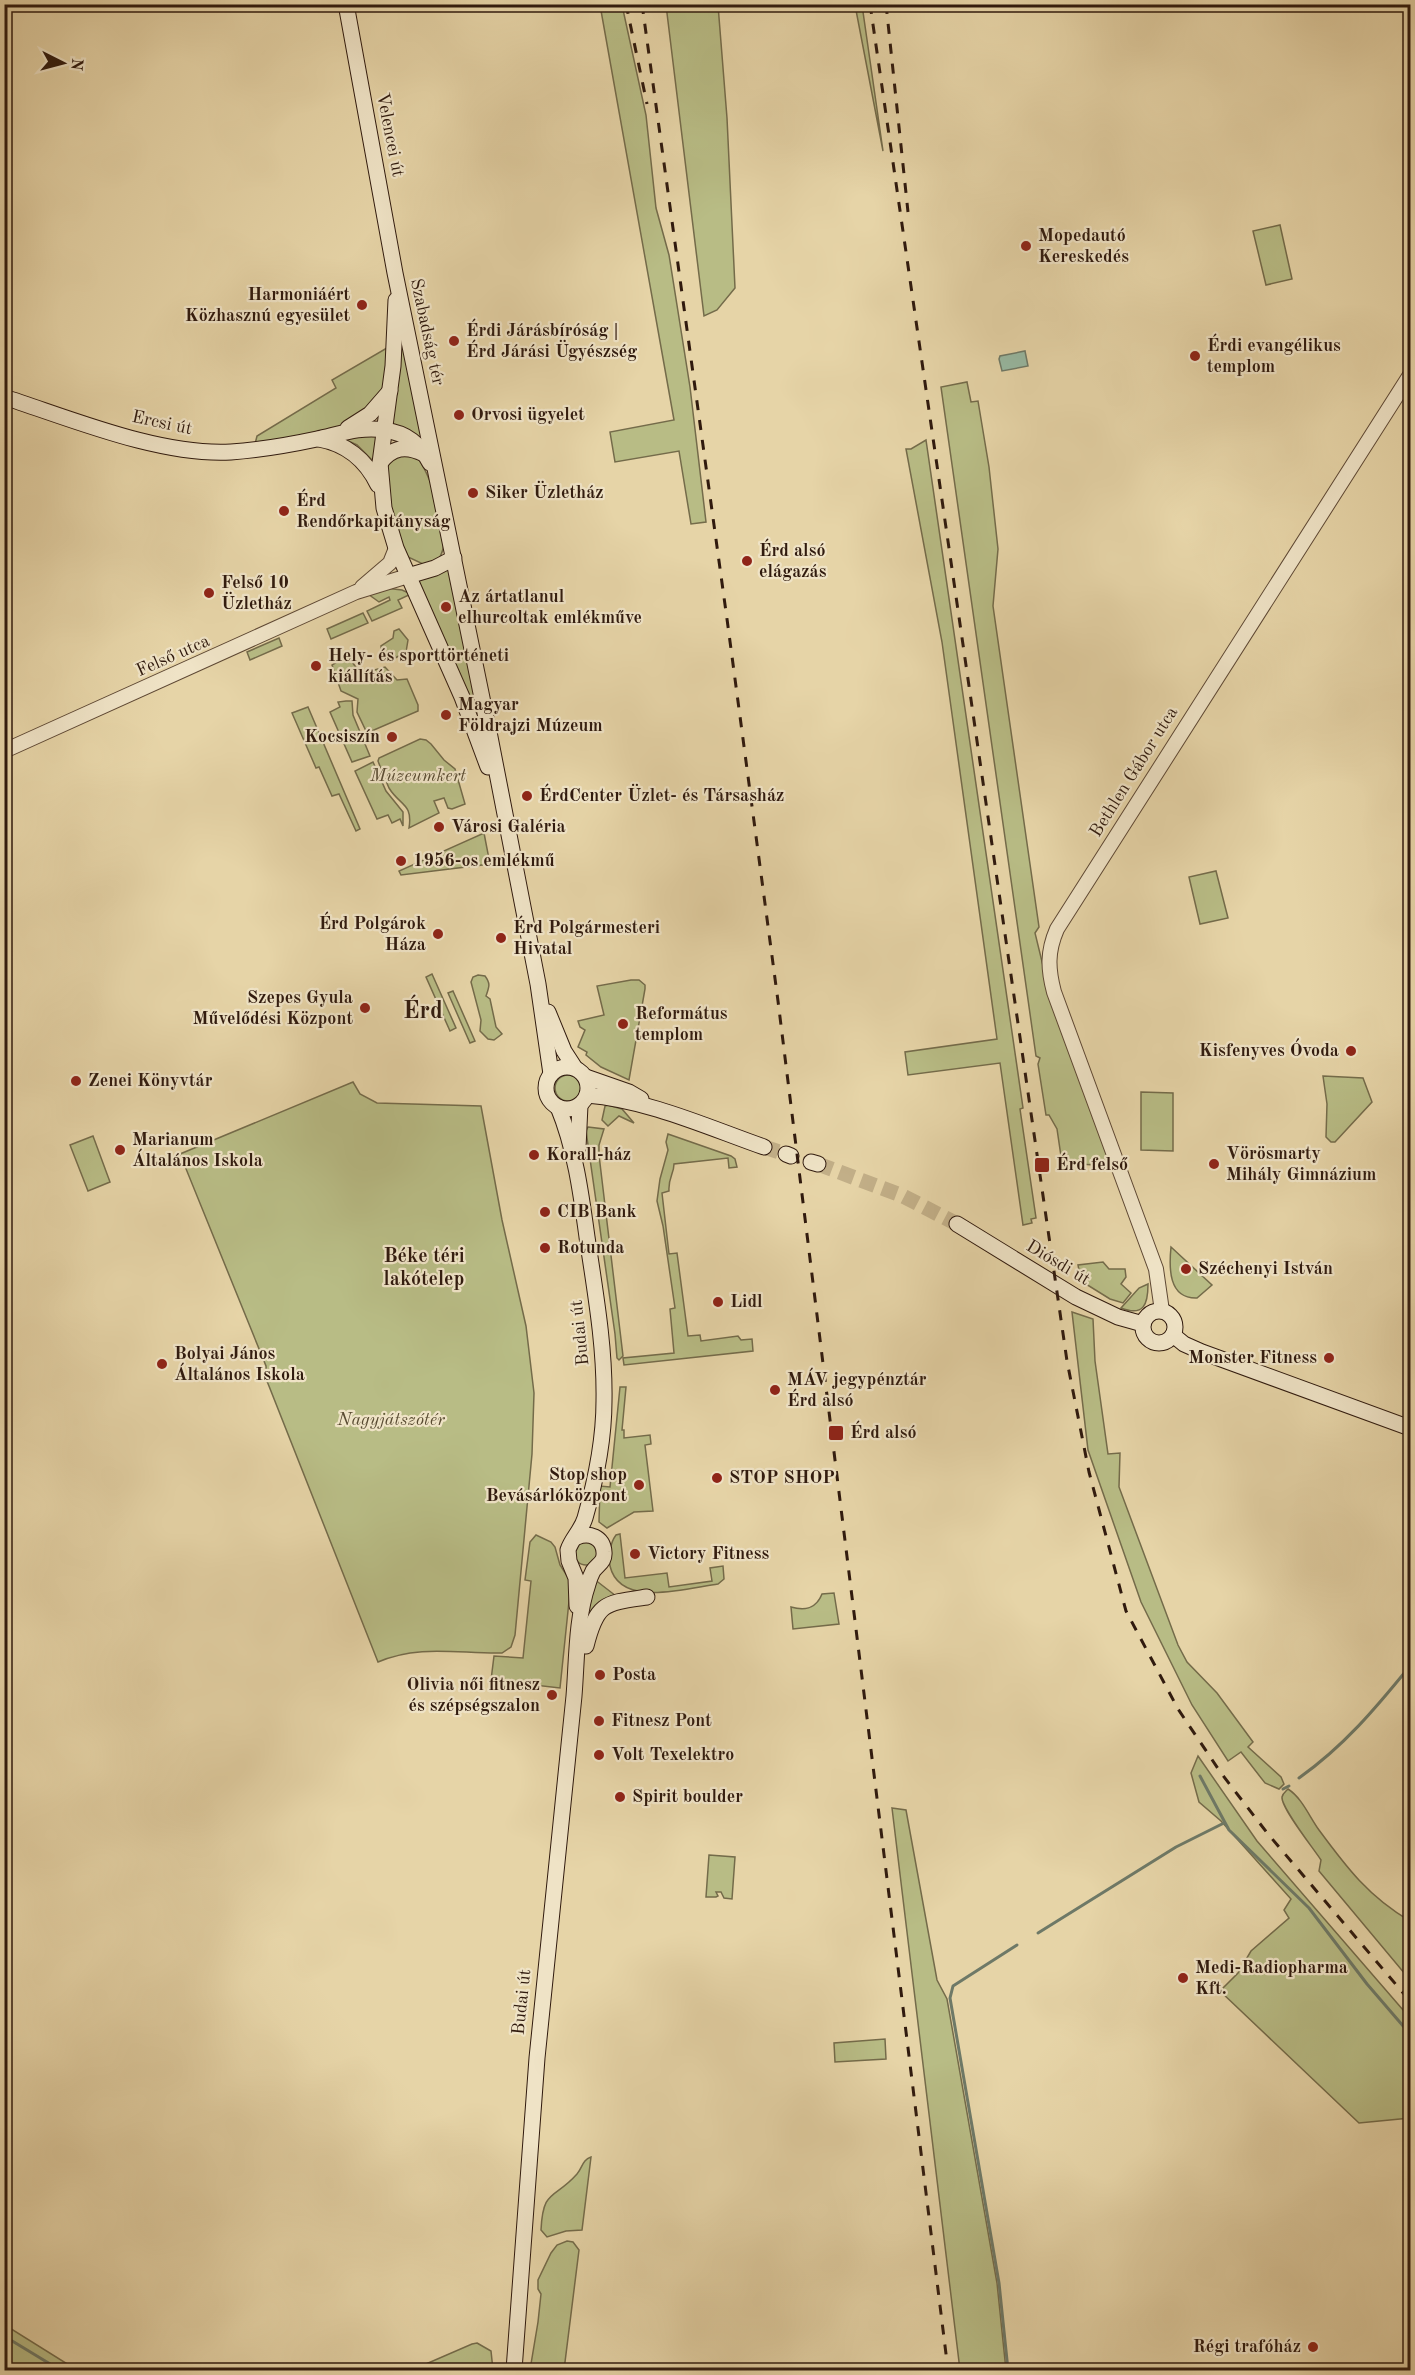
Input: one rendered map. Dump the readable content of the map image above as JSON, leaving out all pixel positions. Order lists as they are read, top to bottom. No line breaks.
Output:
{"streets":{"main road":["Velencei út","Szabadság tér","Ercsi út","Diósdi út","Budai út"],"street":["Felső utca","Bethlen Gábor utca"]},"crossings":[["Velencei út","Szabadság tér"],["Szabadság tér","Ercsi út"],["Szabadság tér","Felső utca"],["Bethlen Gábor utca","Diósdi út"]],"districts":["Érd","Béke téri lakótelep"],"parks":["Múzeumkert","Nagyjátszótér"],"places":{"other":["Mopedautó Kereskedés","Harmoniáért Közhasznú egyesület","Érdi Járásbíróság | Érd Járási Ügyészség","Érdi evangélikus templom","Orvosi ügyelet","Siker Üzletház","Érd Rendőrkapitányság","Érd alsó elágazás","Felső 10 Üzletház","Az ártatlanul elhurcoltak emlékműve","Hely- és sporttörténeti kiállítás","Magyar Földrajzi Múzeum","Kocsiszín","ÉrdCenter Üzlet- és Társasház","Városi Galéria","1956-os emlékmű","Érd Polgárok Háza","Érd Polgármesteri Hivatal","Szepes Gyula Művelődési Központ","Református templom","Kisfenyves Óvoda","Zenei Könyvtár","Marianum Általános Iskola","Korall-ház","Vörösmarty Mihály Gimnázium","CIB Bank","Rotunda","Széchenyi István","Lidl","Monster Fitness","Bolyai János Általános Iskola","MÁV jegypénztár Érd alsó","STOP SHOP","Stop shop Bevásárlóközpont","Victory Fitness","Posta","Olivia női fitnesz és szépségszalon","Fitnesz Pont","Volt Texelektro","Spirit boulder","Medi-Radiopharma Kft.","Régi trafóház"],"transit":["Érd felső","Érd alsó"]},"north":"right"}
